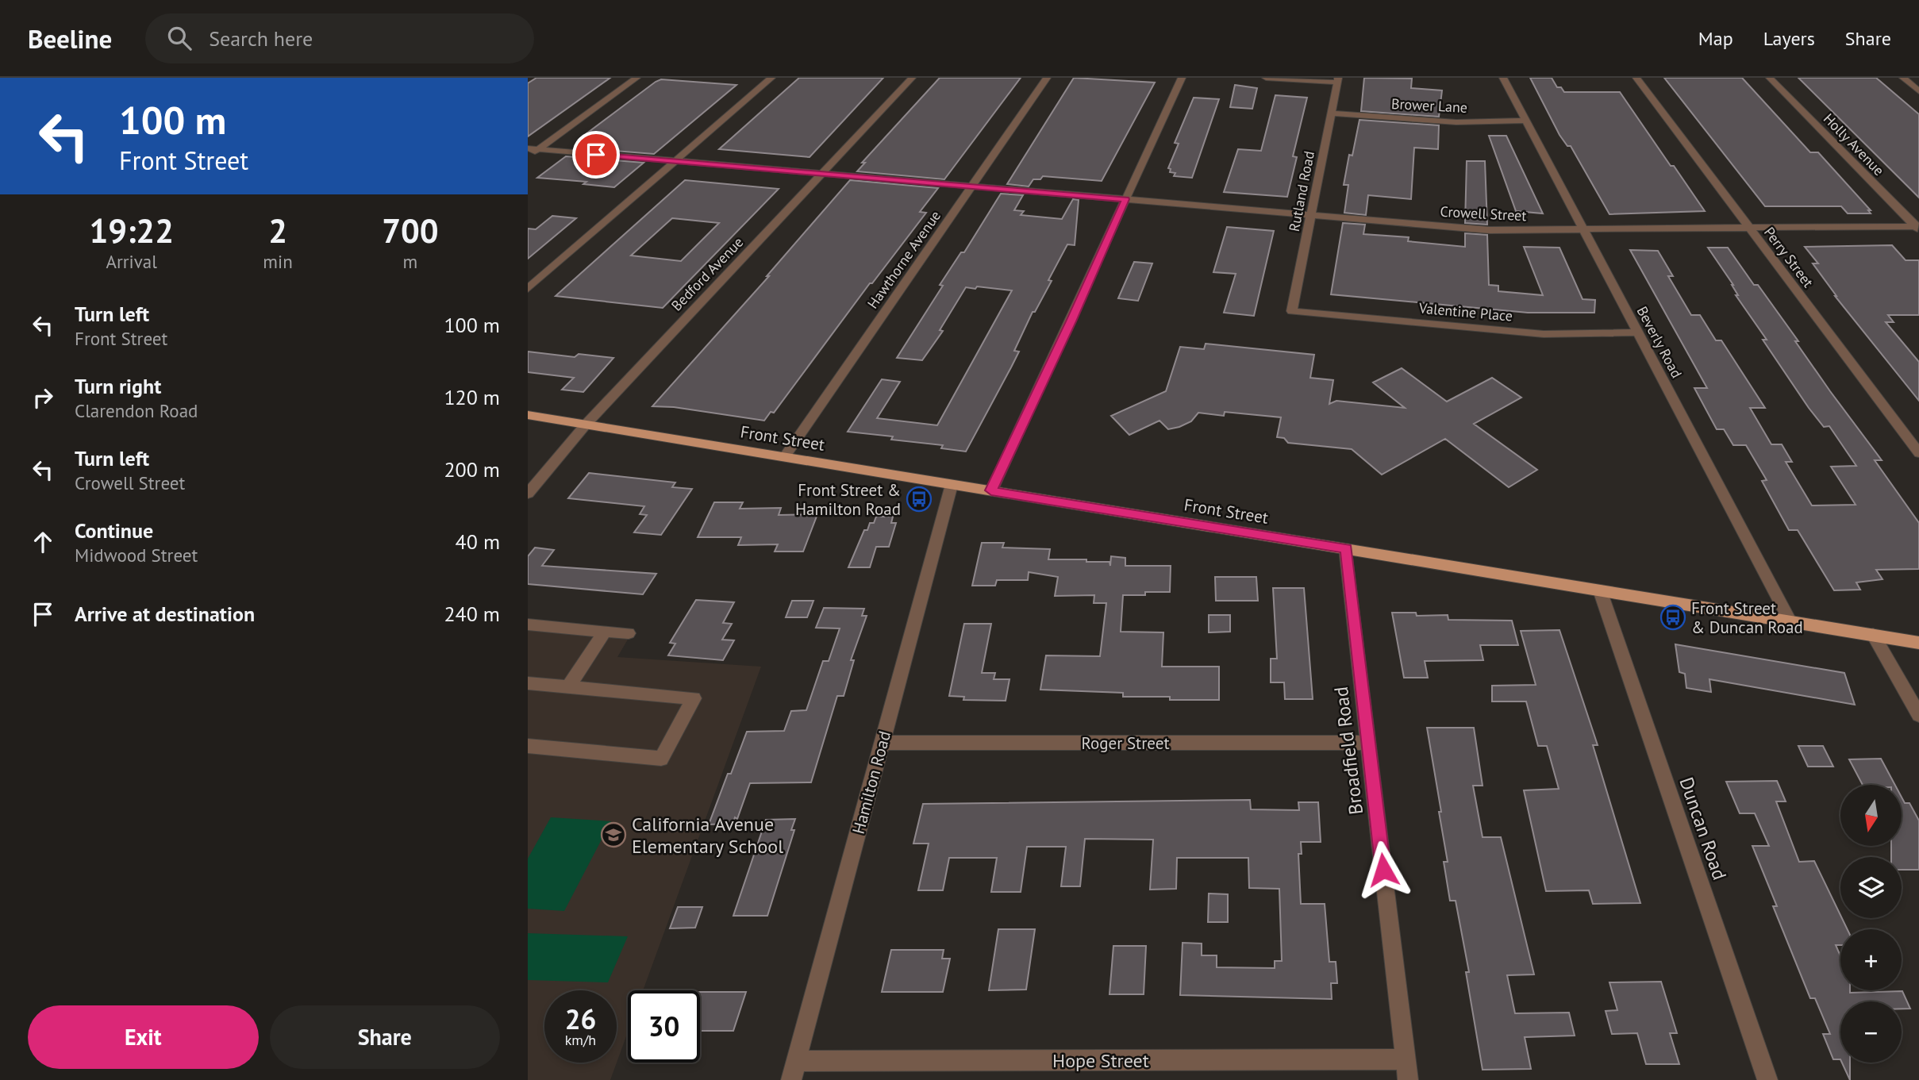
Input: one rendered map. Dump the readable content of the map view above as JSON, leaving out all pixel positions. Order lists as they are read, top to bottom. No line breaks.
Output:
{"streets":{"main road":["Front Street"],"street":["Brower Lane","Holly Avenue","Rutland Road","Crowell Street","Perry Street","Hawthorne Avenue","Bedford Avenue","Valentine Place","Beverly Road","Roger Street","Broadfield Road","Hamilton Road","Duncan Road","Hope Street"]},"crossings":[["Brower Lane","Rutland Road"],["Brower Lane","Beverly Road"],["Holly Avenue","Crowell Street"],["Rutland Road","Crowell Street"],["Rutland Road","Valentine Place"],["Crowell Street","Perry Street"],["Crowell Street","Hawthorne Avenue"],["Crowell Street","Bedford Avenue"],["Crowell Street","Beverly Road"],["Hawthorne Avenue","Front Street"],["Bedford Avenue","Front Street"],["Valentine Place","Beverly Road"],["Beverly Road","Front Street"],["Front Street","Broadfield Road"],["Front Street","Hamilton Road"],["Front Street","Duncan Road"],["Roger Street","Broadfield Road"],["Roger Street","Hamilton Road"],["Broadfield Road","Hope Street"],["Hamilton Road","Hope Street"]],"places":{"bus stop":["Front Street & Hamilton Road","Front Street & Duncan Road"],"school or university":["California Avenue Elementary School"]},"north":"bottom","page":{"header":"Beeline","search":"Search here","nav":["Map","Layers","Share"],"turn":["100 m","Front Street"],"eta":["19:22","Arrival","2","min","700","m"],"list":[{"name":"Turn left","note":"Front Street","value":"100 m"},{"name":"Turn right","note":"Clarendon Road","value":"120 m"},{"name":"Turn left","note":"Crowell Street","value":"200 m"},{"name":"Continue","note":"Midwood Street","value":"40 m"},{"name":"Arrive at destination","value":"240 m"}],"map_buttons":["+","−"],"speed":"26 km/h","limit":"30","buttons":["Exit","Share"]}}
